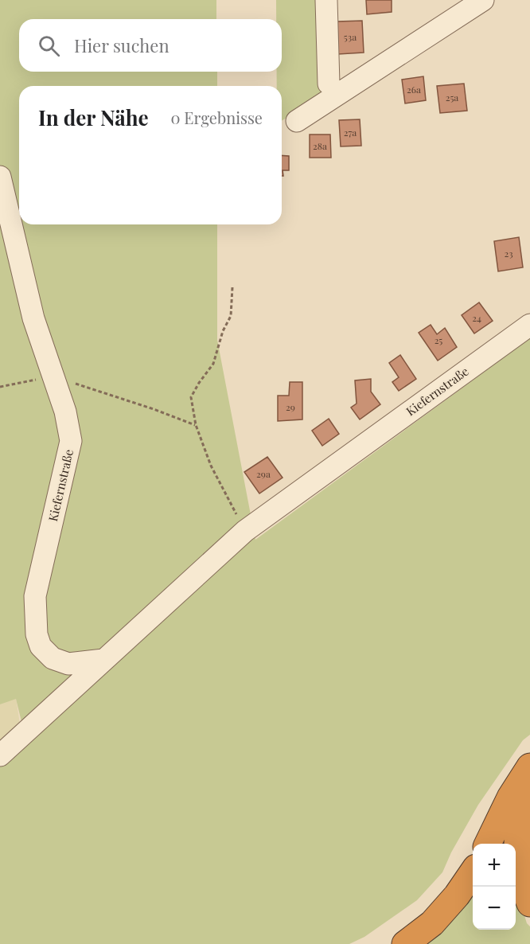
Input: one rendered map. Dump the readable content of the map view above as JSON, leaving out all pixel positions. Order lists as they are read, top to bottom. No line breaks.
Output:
{"streets":{"street":["Kiefernstraße"]},"house_numbers":["53a","26a","25a","27a","28a","23","24","25","29","29a"],"page":{"search":"Hier suchen","heading":["In der Nähe","0 Ergebnisse"],"map_buttons":["+","−"]}}
